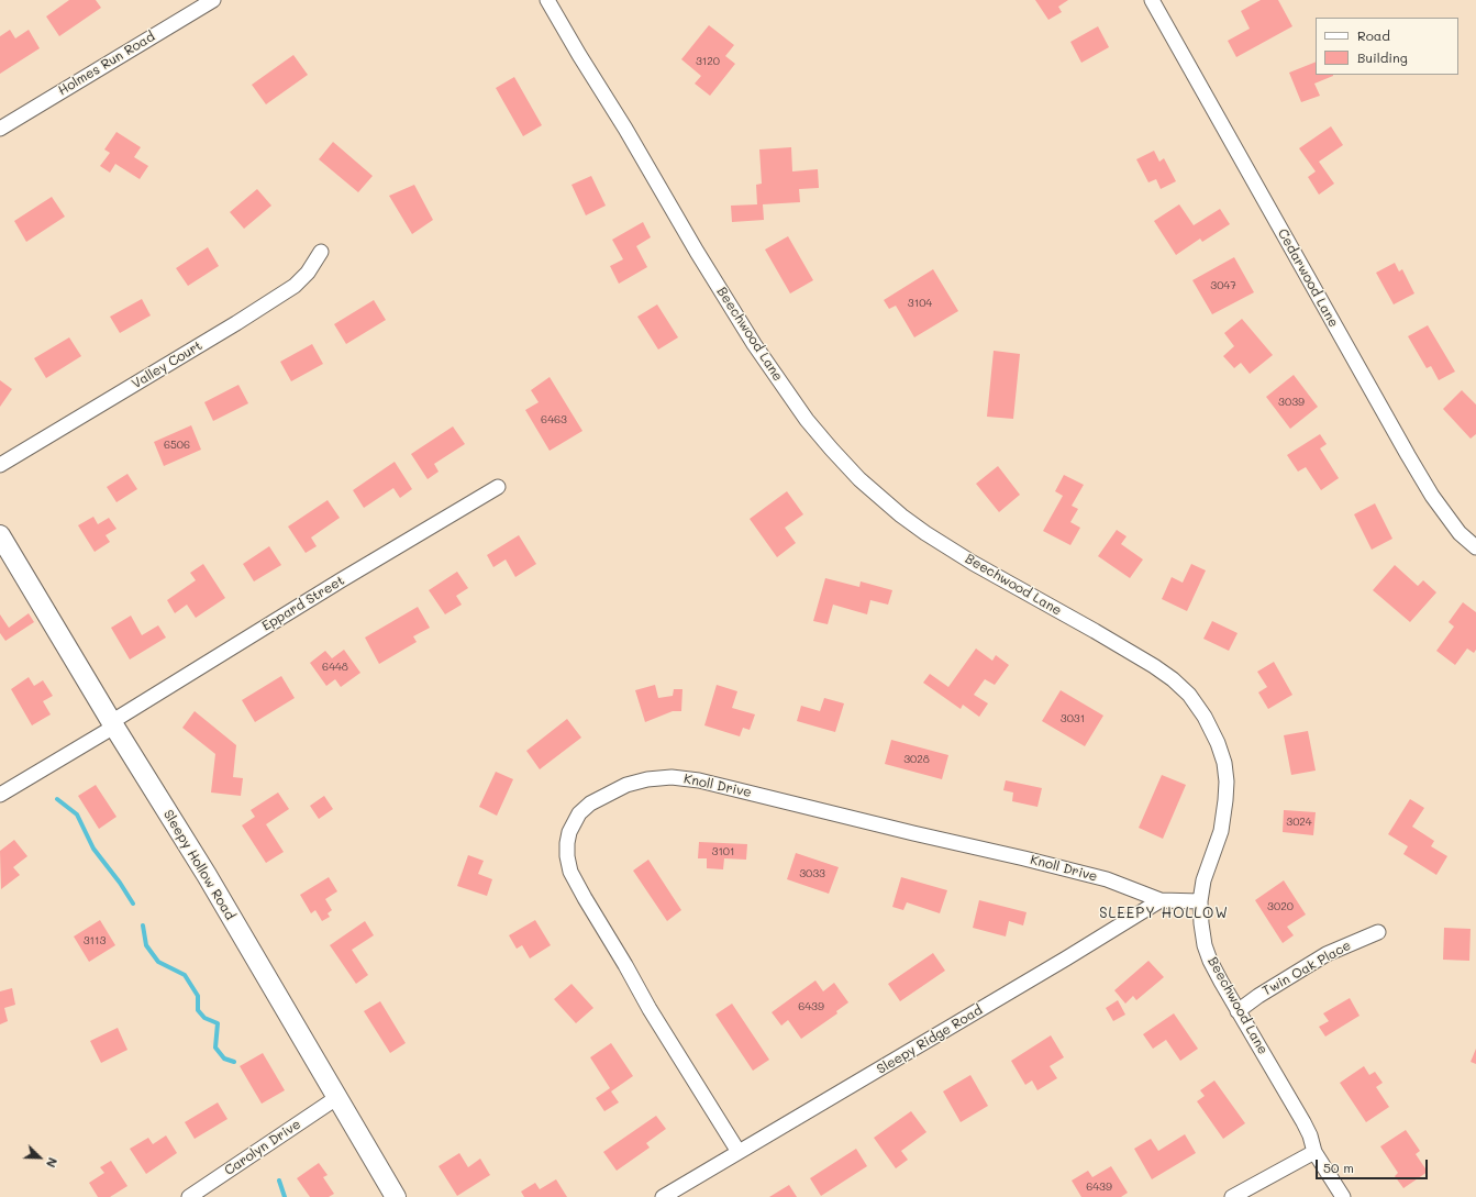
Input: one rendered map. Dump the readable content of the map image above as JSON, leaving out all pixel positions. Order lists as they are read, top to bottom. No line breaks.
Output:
{"streets":{"main road":["Sleepy Hollow Road"],"street":["Holmes Run Road","Cedarwood Lane","Beechwood Lane","Valley Court","Eppard Street","Knoll Drive","Twin Oak Place","Sleepy Ridge Road","Carolyn Drive"]},"crossings":[["Beechwood Lane","Twin Oak Place"],["Eppard Street","Sleepy Hollow Road"],["Knoll Drive","Sleepy Ridge Road"],["Sleepy Hollow Road","Carolyn Drive"]],"districts":["SLEEPY HOLLOW"],"house_numbers":["3120","3047","3104","3039","6463","6506","6448","3031","3028","3024","3101","3033","3020","3113","6439","6439"],"legend":["Road","Building"],"scale_bar":"50 m","north":"bottom right"}
